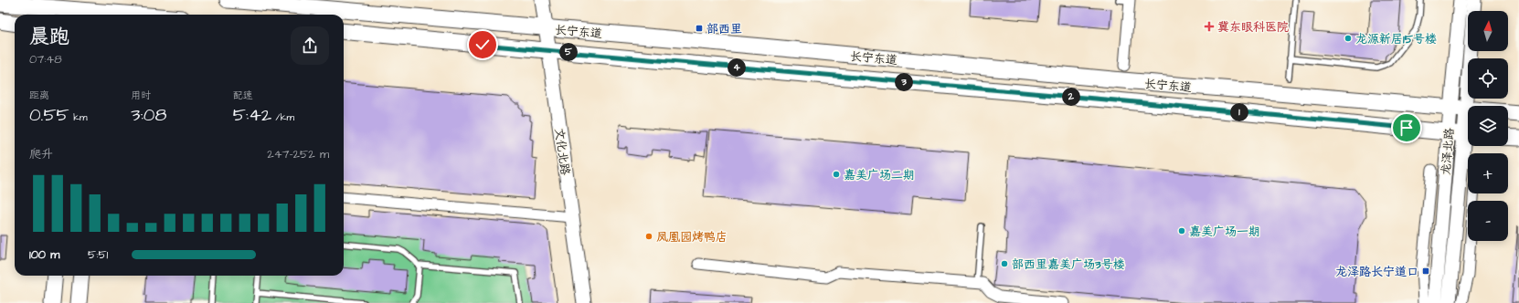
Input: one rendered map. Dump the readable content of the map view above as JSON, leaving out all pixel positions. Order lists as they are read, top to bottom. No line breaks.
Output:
{"streets":{"main road":["长宁东道","文化北路","龙泽北路"]},"crossings":[["长宁东道","文化北路"],["长宁东道","龙泽北路"]],"places":{"health":["冀东眼科医院"],"transit":["部西里","龙泽路长宁道口"],"other":["龙源新居15号楼","嘉美广场二期","嘉美广场一期","凤凰园烤鸭店","部西里嘉美广场3号楼"]},"north":"top","page":{"map_buttons":["+","−"],"heading":["晨跑","07:48"],"pins":["5","4","3","2","1"],"stats":[["距离","0.55 km"],["用时","3:08"],["配速","5:42 /km"]],"chart":["爬升","247–252 m"],"list":[{"name":"100 m","note":"5:51"}]}}
